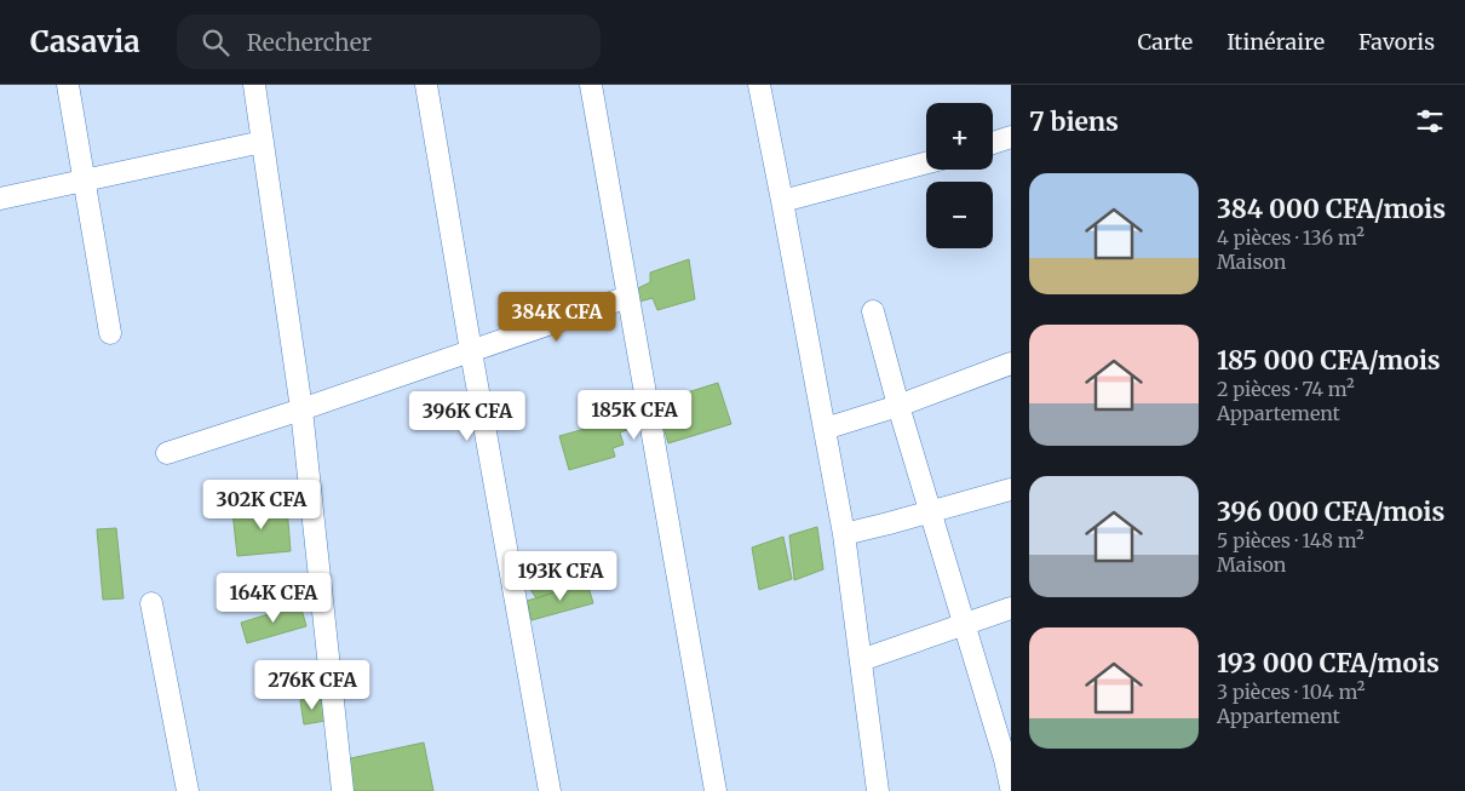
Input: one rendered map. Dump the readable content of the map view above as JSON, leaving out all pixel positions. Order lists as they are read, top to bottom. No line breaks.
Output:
{"page":{"header":"Casavia","search":"Rechercher","nav":["Carte","Itinéraire","Favoris"],"heading":"7 biens","map_buttons":["+","−"],"list":[{"name":"384 000 CFA/mois","note":"4 pièces · 136 m² · Maison"},{"name":"185 000 CFA/mois","note":"2 pièces · 74 m² · Appartement"},{"name":"396 000 CFA/mois","note":"5 pièces · 148 m² · Maison"},{"name":"193 000 CFA/mois","note":"3 pièces · 104 m² · Appartement"}],"price":["384K CFA","185K CFA","396K CFA","302K CFA","193K CFA","164K CFA","276K CFA"]}}
